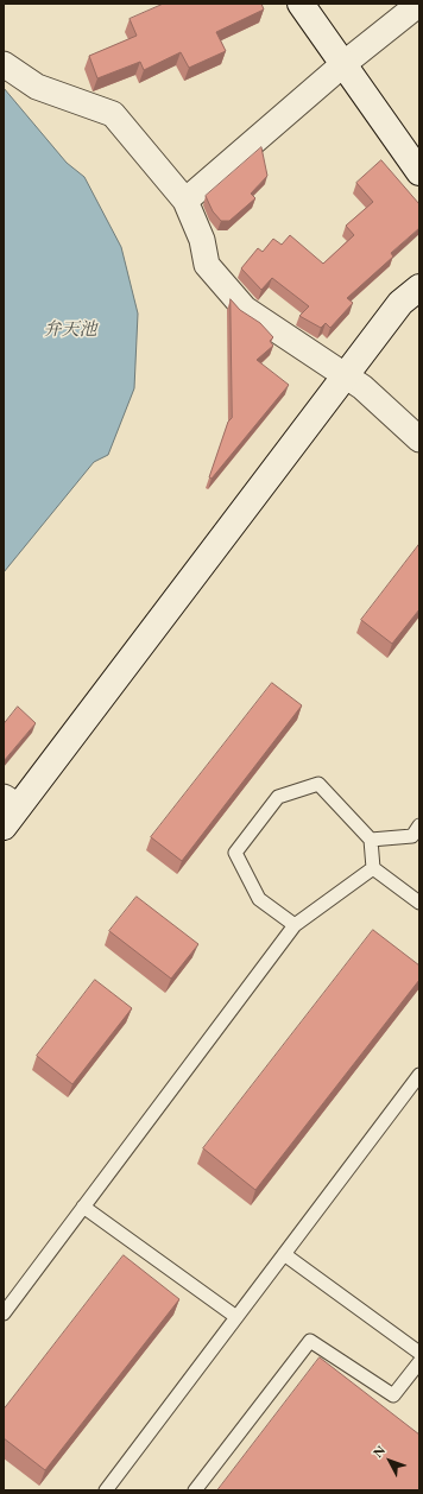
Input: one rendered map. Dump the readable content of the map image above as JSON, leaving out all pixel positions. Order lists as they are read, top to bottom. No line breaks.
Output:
{"water":["弁天池"],"north":"top left"}
